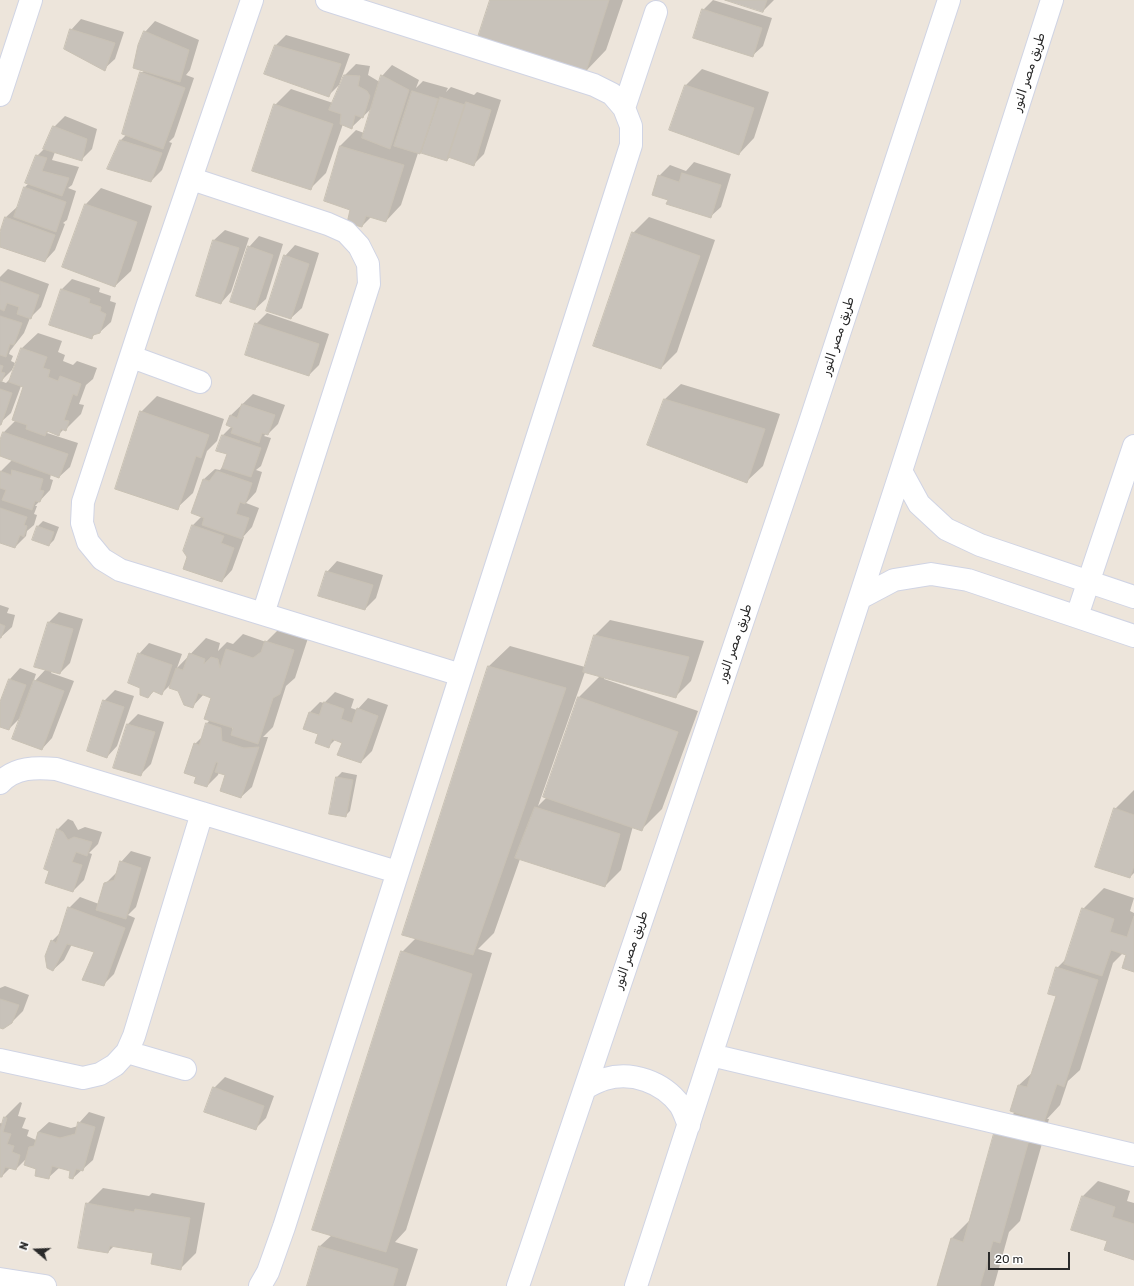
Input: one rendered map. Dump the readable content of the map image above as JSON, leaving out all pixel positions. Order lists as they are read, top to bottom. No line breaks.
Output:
{"streets":{"street":["طريق مصر النور"]},"scale_bar":"20 m","north":"left"}
